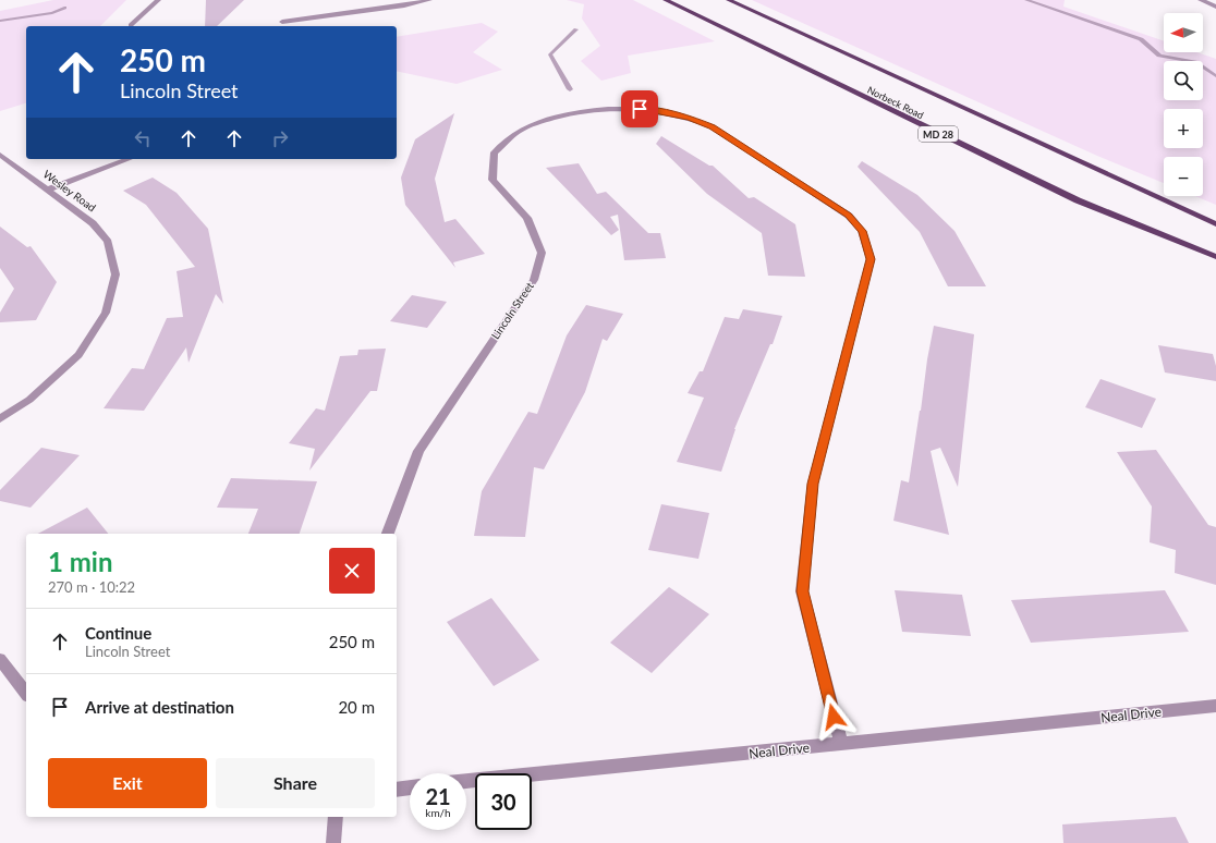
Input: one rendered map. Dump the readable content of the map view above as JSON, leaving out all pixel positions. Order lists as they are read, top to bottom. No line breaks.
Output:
{"streets":{"main road":["Norbeck Road","MD 28"],"street":["Wesley Road","Lincoln Street","Neal Drive"]},"crossings":[["Lincoln Street","Neal Drive"]],"north":"left","page":{"map_buttons":["+","−"],"turn":["250 m","Lincoln Street"],"heading":["1 min","270 m · 10:22"],"list":[{"name":"Continue","note":"Lincoln Street","value":"250 m"},{"name":"Arrive at destination","value":"20 m"}],"buttons":["Exit","Share"],"speed":"21 km/h","limit":"30"}}
